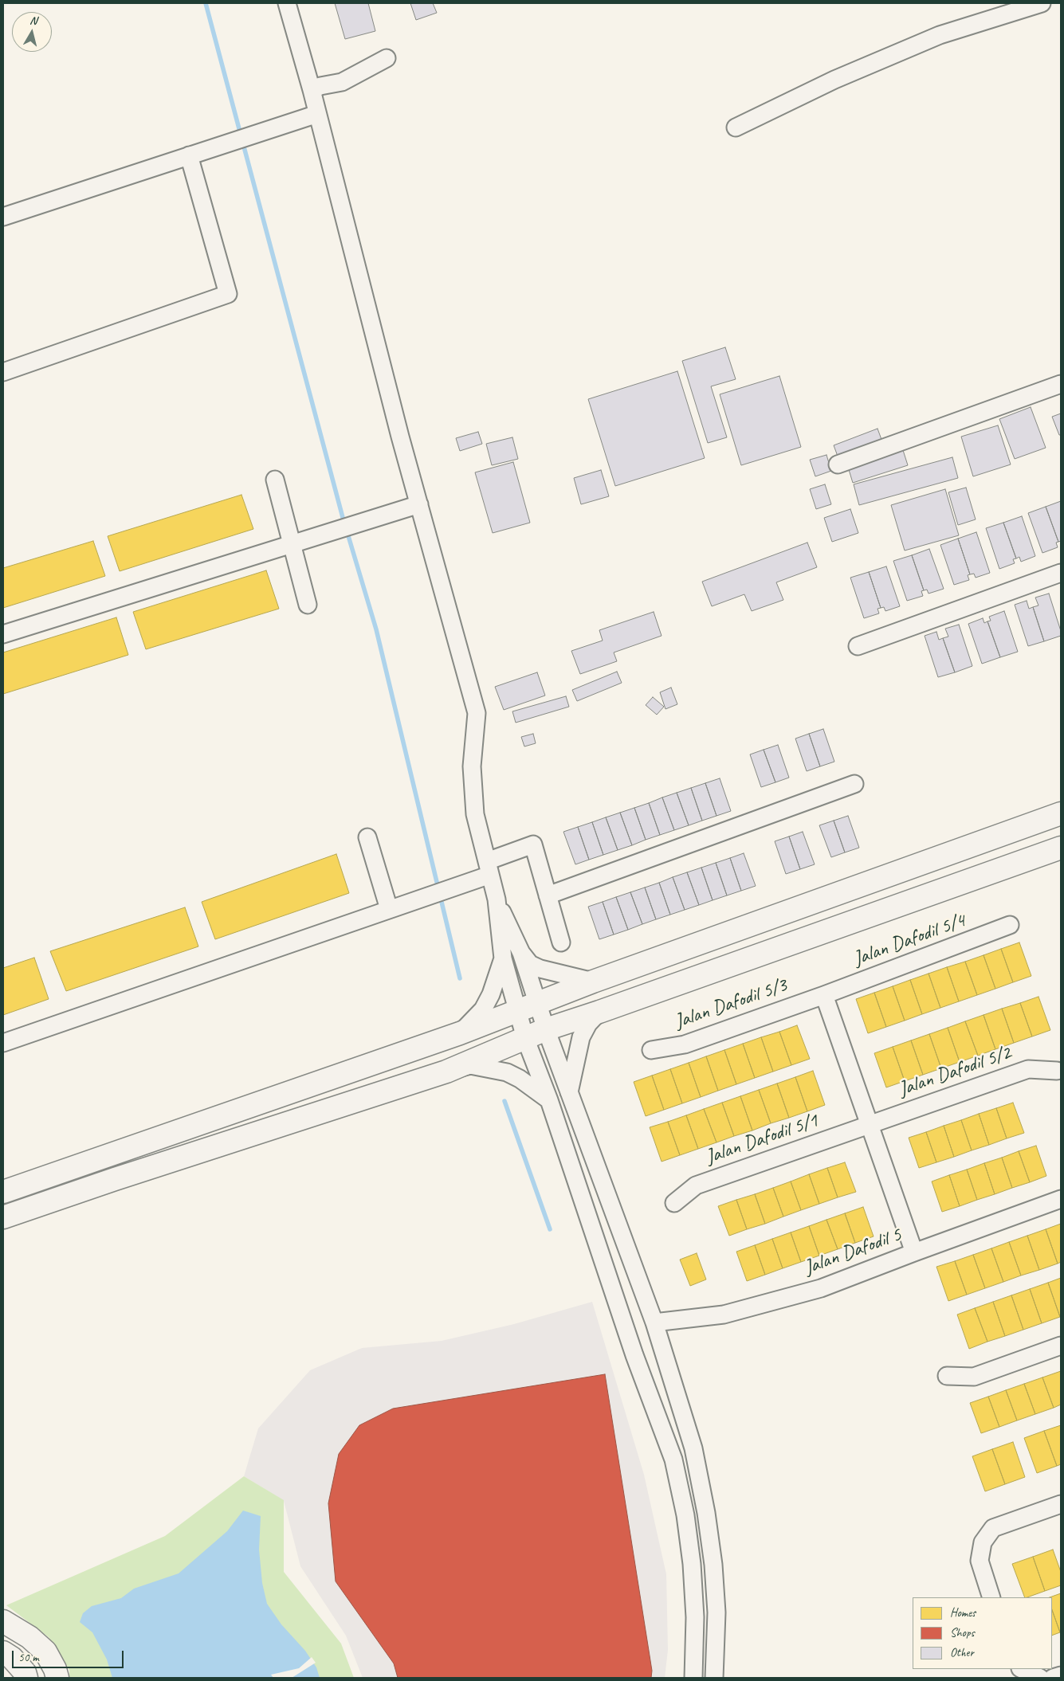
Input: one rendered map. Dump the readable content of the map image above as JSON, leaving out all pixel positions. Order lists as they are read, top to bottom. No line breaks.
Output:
{"streets":{"street":["Jalan Dafodil 5/4","Jalan Dafodil 5/3","Jalan Dafodil 5/2","Jalan Dafodil 5/1","Jalan Dafodil 5"]},"crossings":[["Jalan Dafodil 5/4","Jalan Dafodil 5/3"],["Jalan Dafodil 5/2","Jalan Dafodil 5/1"]],"legend":["Homes","Shops","Other"],"scale_bar":"50 m","north":"top"}
